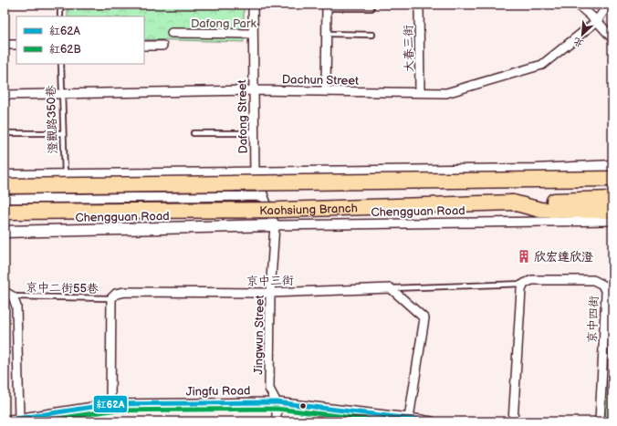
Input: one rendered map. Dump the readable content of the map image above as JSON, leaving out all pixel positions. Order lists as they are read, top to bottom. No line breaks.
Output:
{"streets":{"highway":["Kaohsiung Branch"],"street":["大春三街","Dachun Street","Dafong Street","Chengguan Road","京中三街","京中四街","Jingwun Street","Jingfu Road"],"lane":["澄觀路350巷","京中二街55巷"]},"crossings":[["大春三街","Dachun Street"],["Dachun Street","Dafong Street"],["Dachun Street","澄觀路350巷"],["Dafong Street","Chengguan Road"],["Dafong Street","Jingwun Street"],["Chengguan Road","Jingwun Street"],["京中三街","京中二街55巷"],["京中三街","Jingwun Street"],["Jingwun Street","Jingfu Road"]],"parks":["Dafong Park"],"places":{"building":["欣宏達欣澄"]},"lines":["transit line 紅62A","transit line 紅62B"],"legend":["紅62A","紅62B"],"north":"bottom left"}
